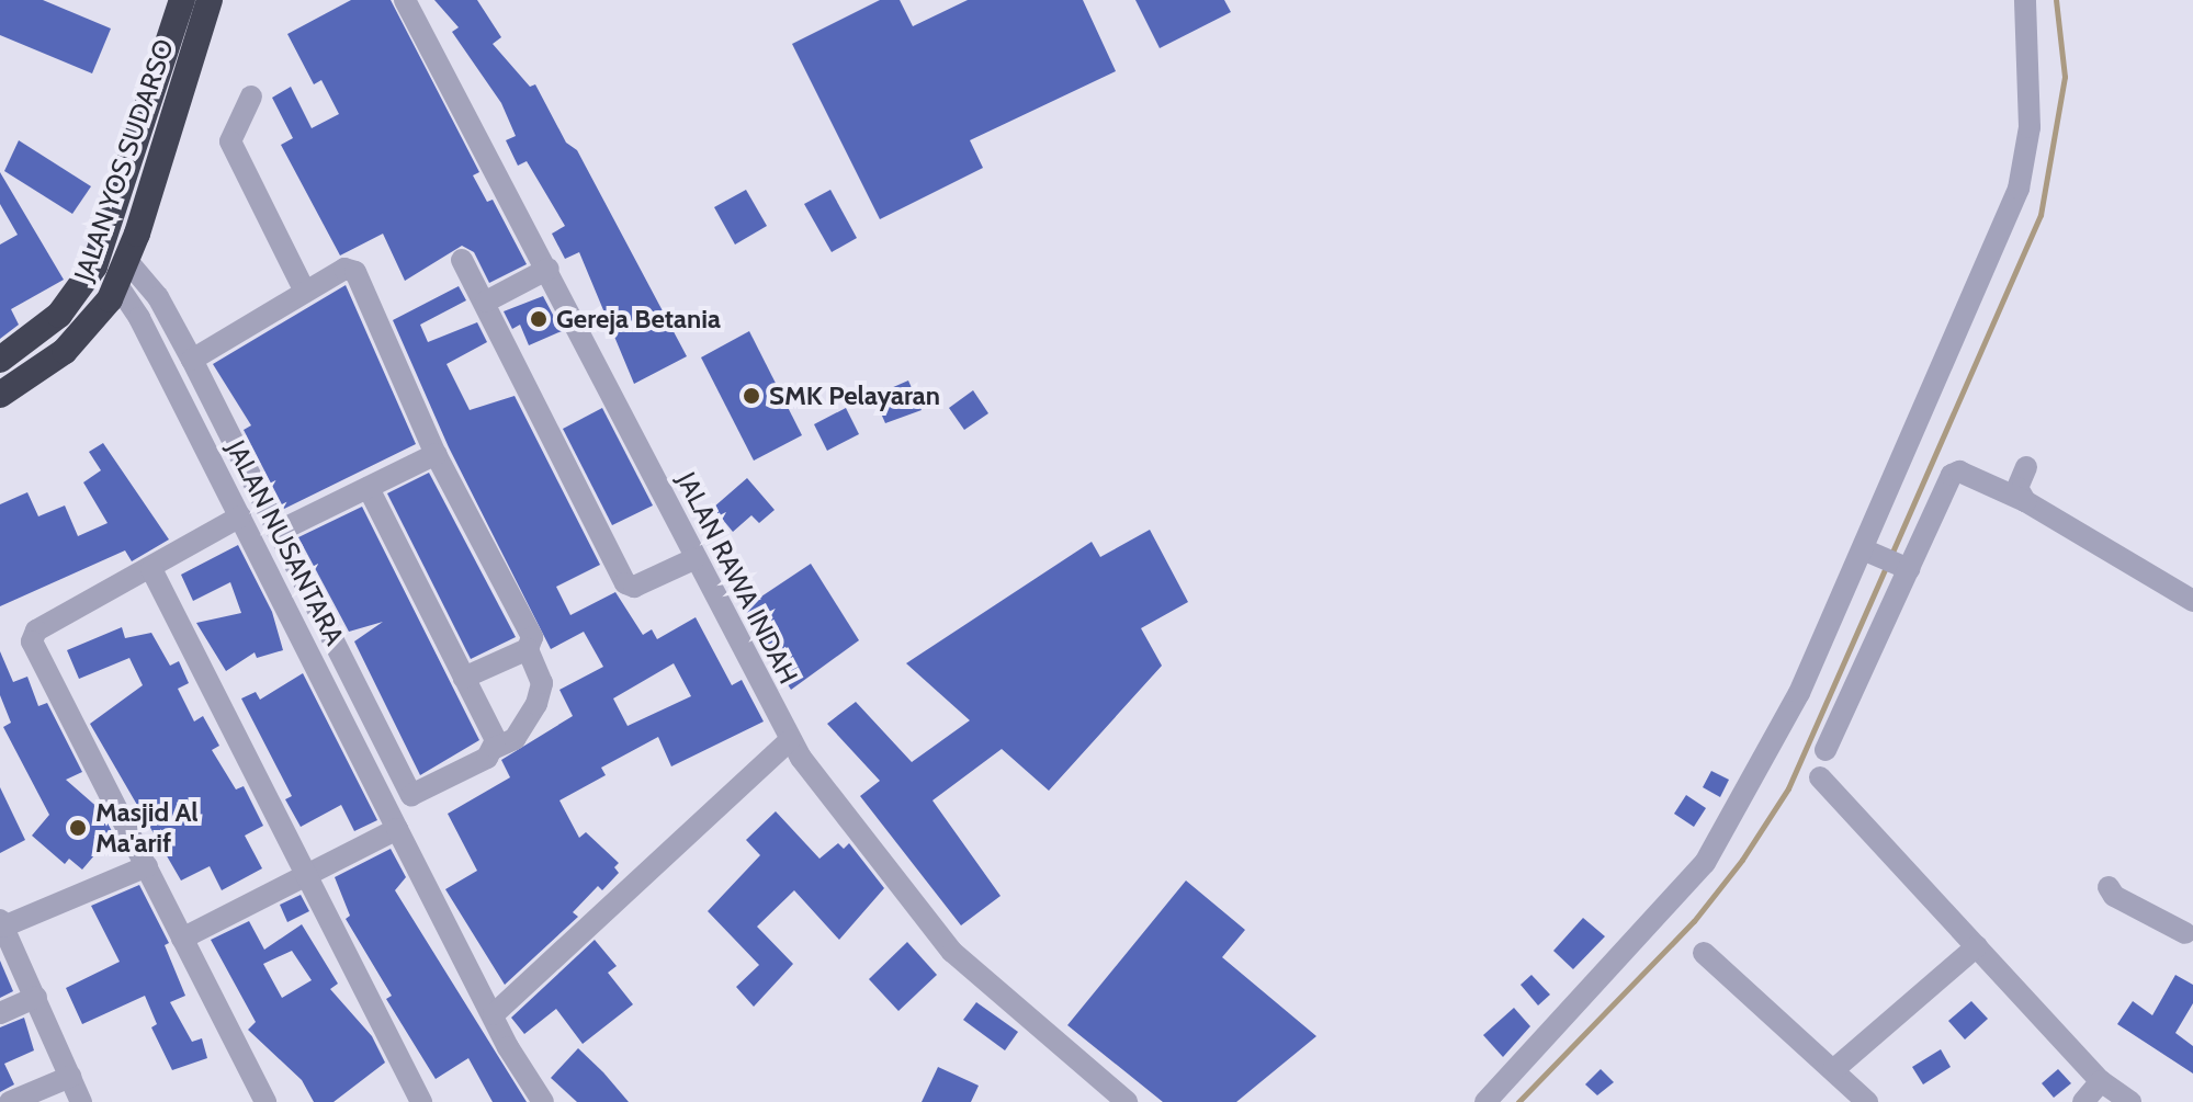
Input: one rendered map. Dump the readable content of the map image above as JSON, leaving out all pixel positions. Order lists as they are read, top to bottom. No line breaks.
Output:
{"streets":{"highway":["JALAN YOS SUDARSO"],"street":["JALAN NUSANTARA","JALAN RAWA INDAH"]},"crossings":[["JALAN YOS SUDARSO","JALAN NUSANTARA"]],"places":["Gereja Betania","SMK Pelayaran","Masjid Al Ma'arif"]}
